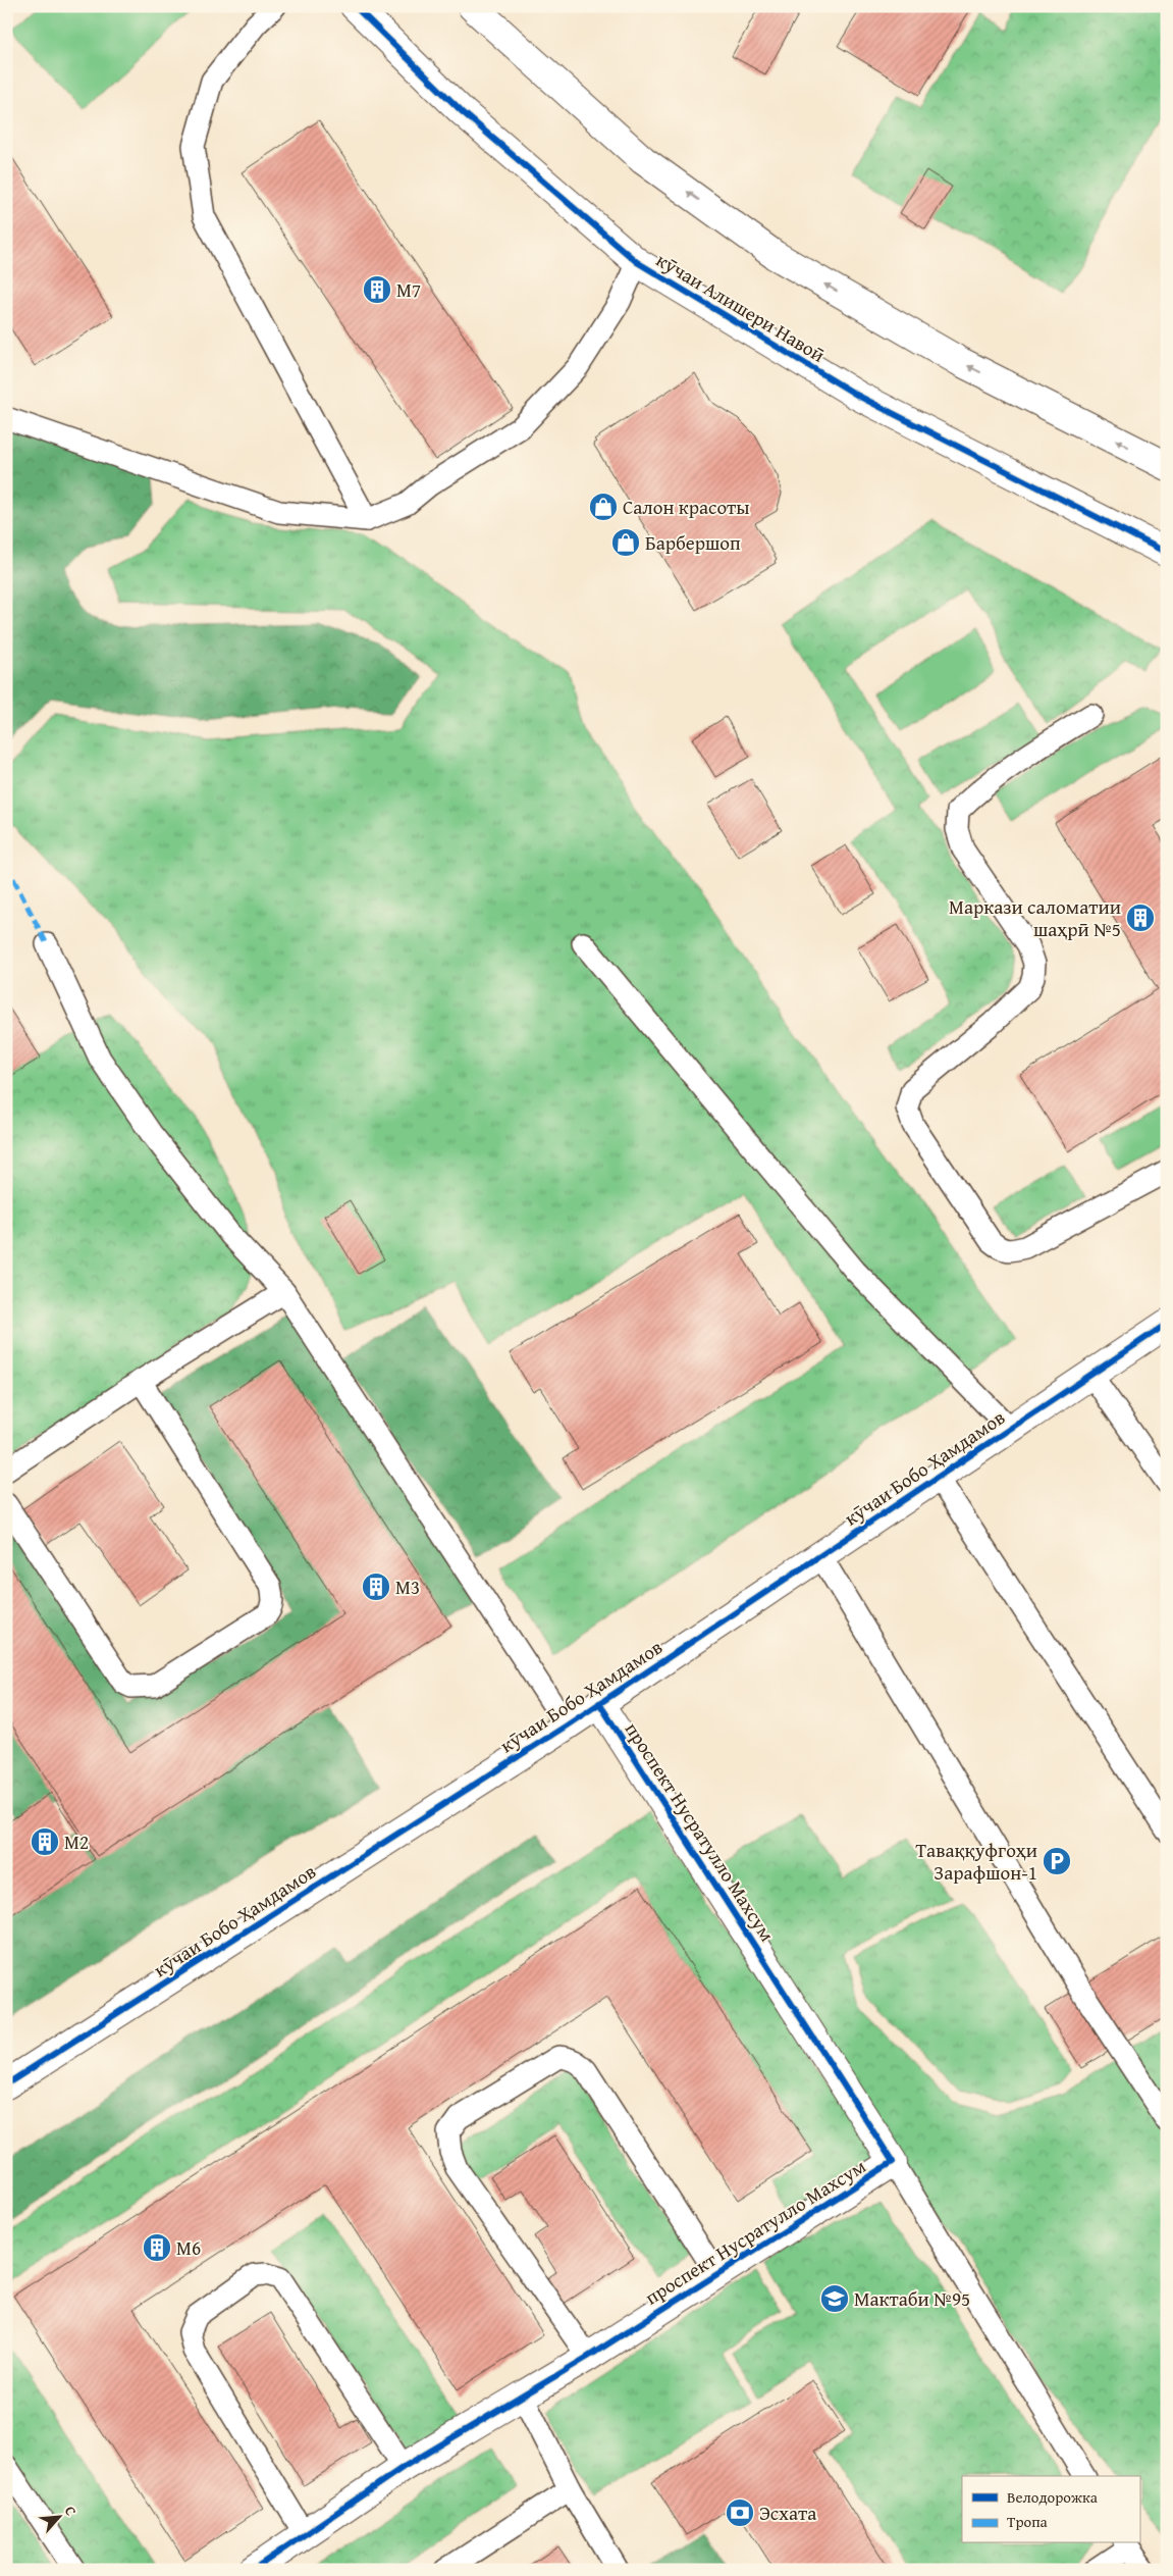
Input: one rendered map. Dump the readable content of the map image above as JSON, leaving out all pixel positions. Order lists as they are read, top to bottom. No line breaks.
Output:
{"streets":{"street":["кӯчаи Алишери Навоӣ","кӯчаи Бобо Ҳамдамов","проспект Нусратулло Махсум"]},"crossings":[["кӯчаи Бобо Ҳамдамов","проспект Нусратулло Махсум"]],"places":{"building":["М7","Маркази саломатии шаҳрӣ №5","М3","М2","М6"],"shop":["Салон красоты","Барбершоп"],"parking":["Таваққуфгоҳи Зарафшон-1"],"school or university":["Mактаби №95"],"bank":["Эсхата"]},"legend":["Велодорожка","Тропа"],"north":"top right"}
